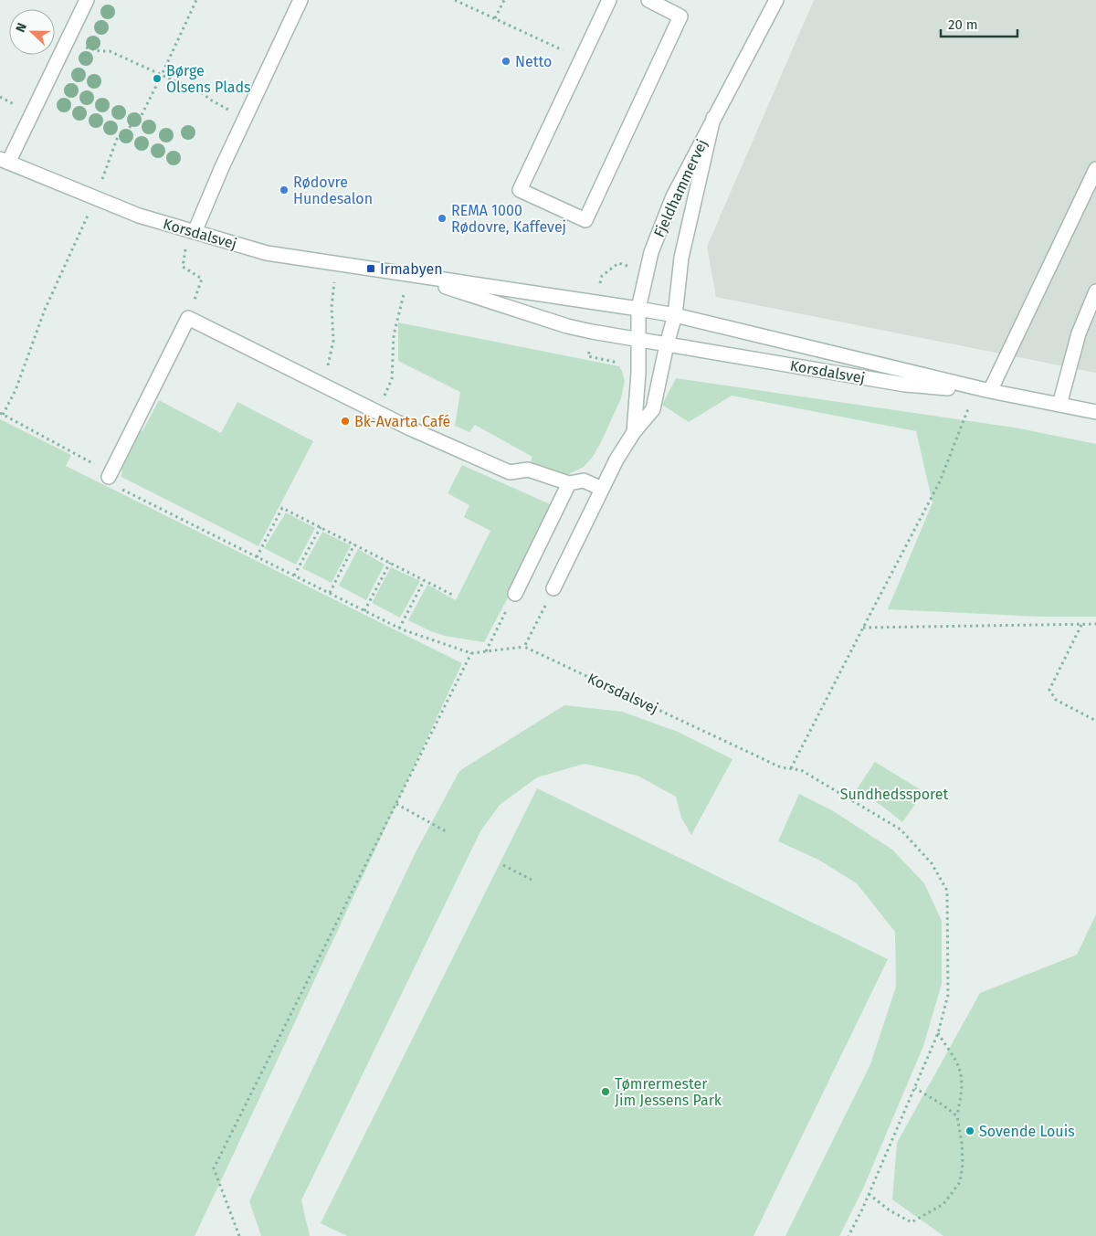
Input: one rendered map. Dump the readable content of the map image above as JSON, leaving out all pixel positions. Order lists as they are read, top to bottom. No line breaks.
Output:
{"streets":{"street":["Fjeldhammervej","Korsdalsvej"]},"crossings":[["Fjeldhammervej","Korsdalsvej"]],"parks":["Sundhedssporet"],"places":{"other":["Netto","Børge Olsens Plads","Rødovre Hundesalon","REMA 1000 Rødovre, Kaffevej","Bk-Avarta Café","Tømrermester Jim Jessens Park","Sovende Louis"],"transit":["Irmabyen"]},"scale_bar":"20 m","north":"left"}
